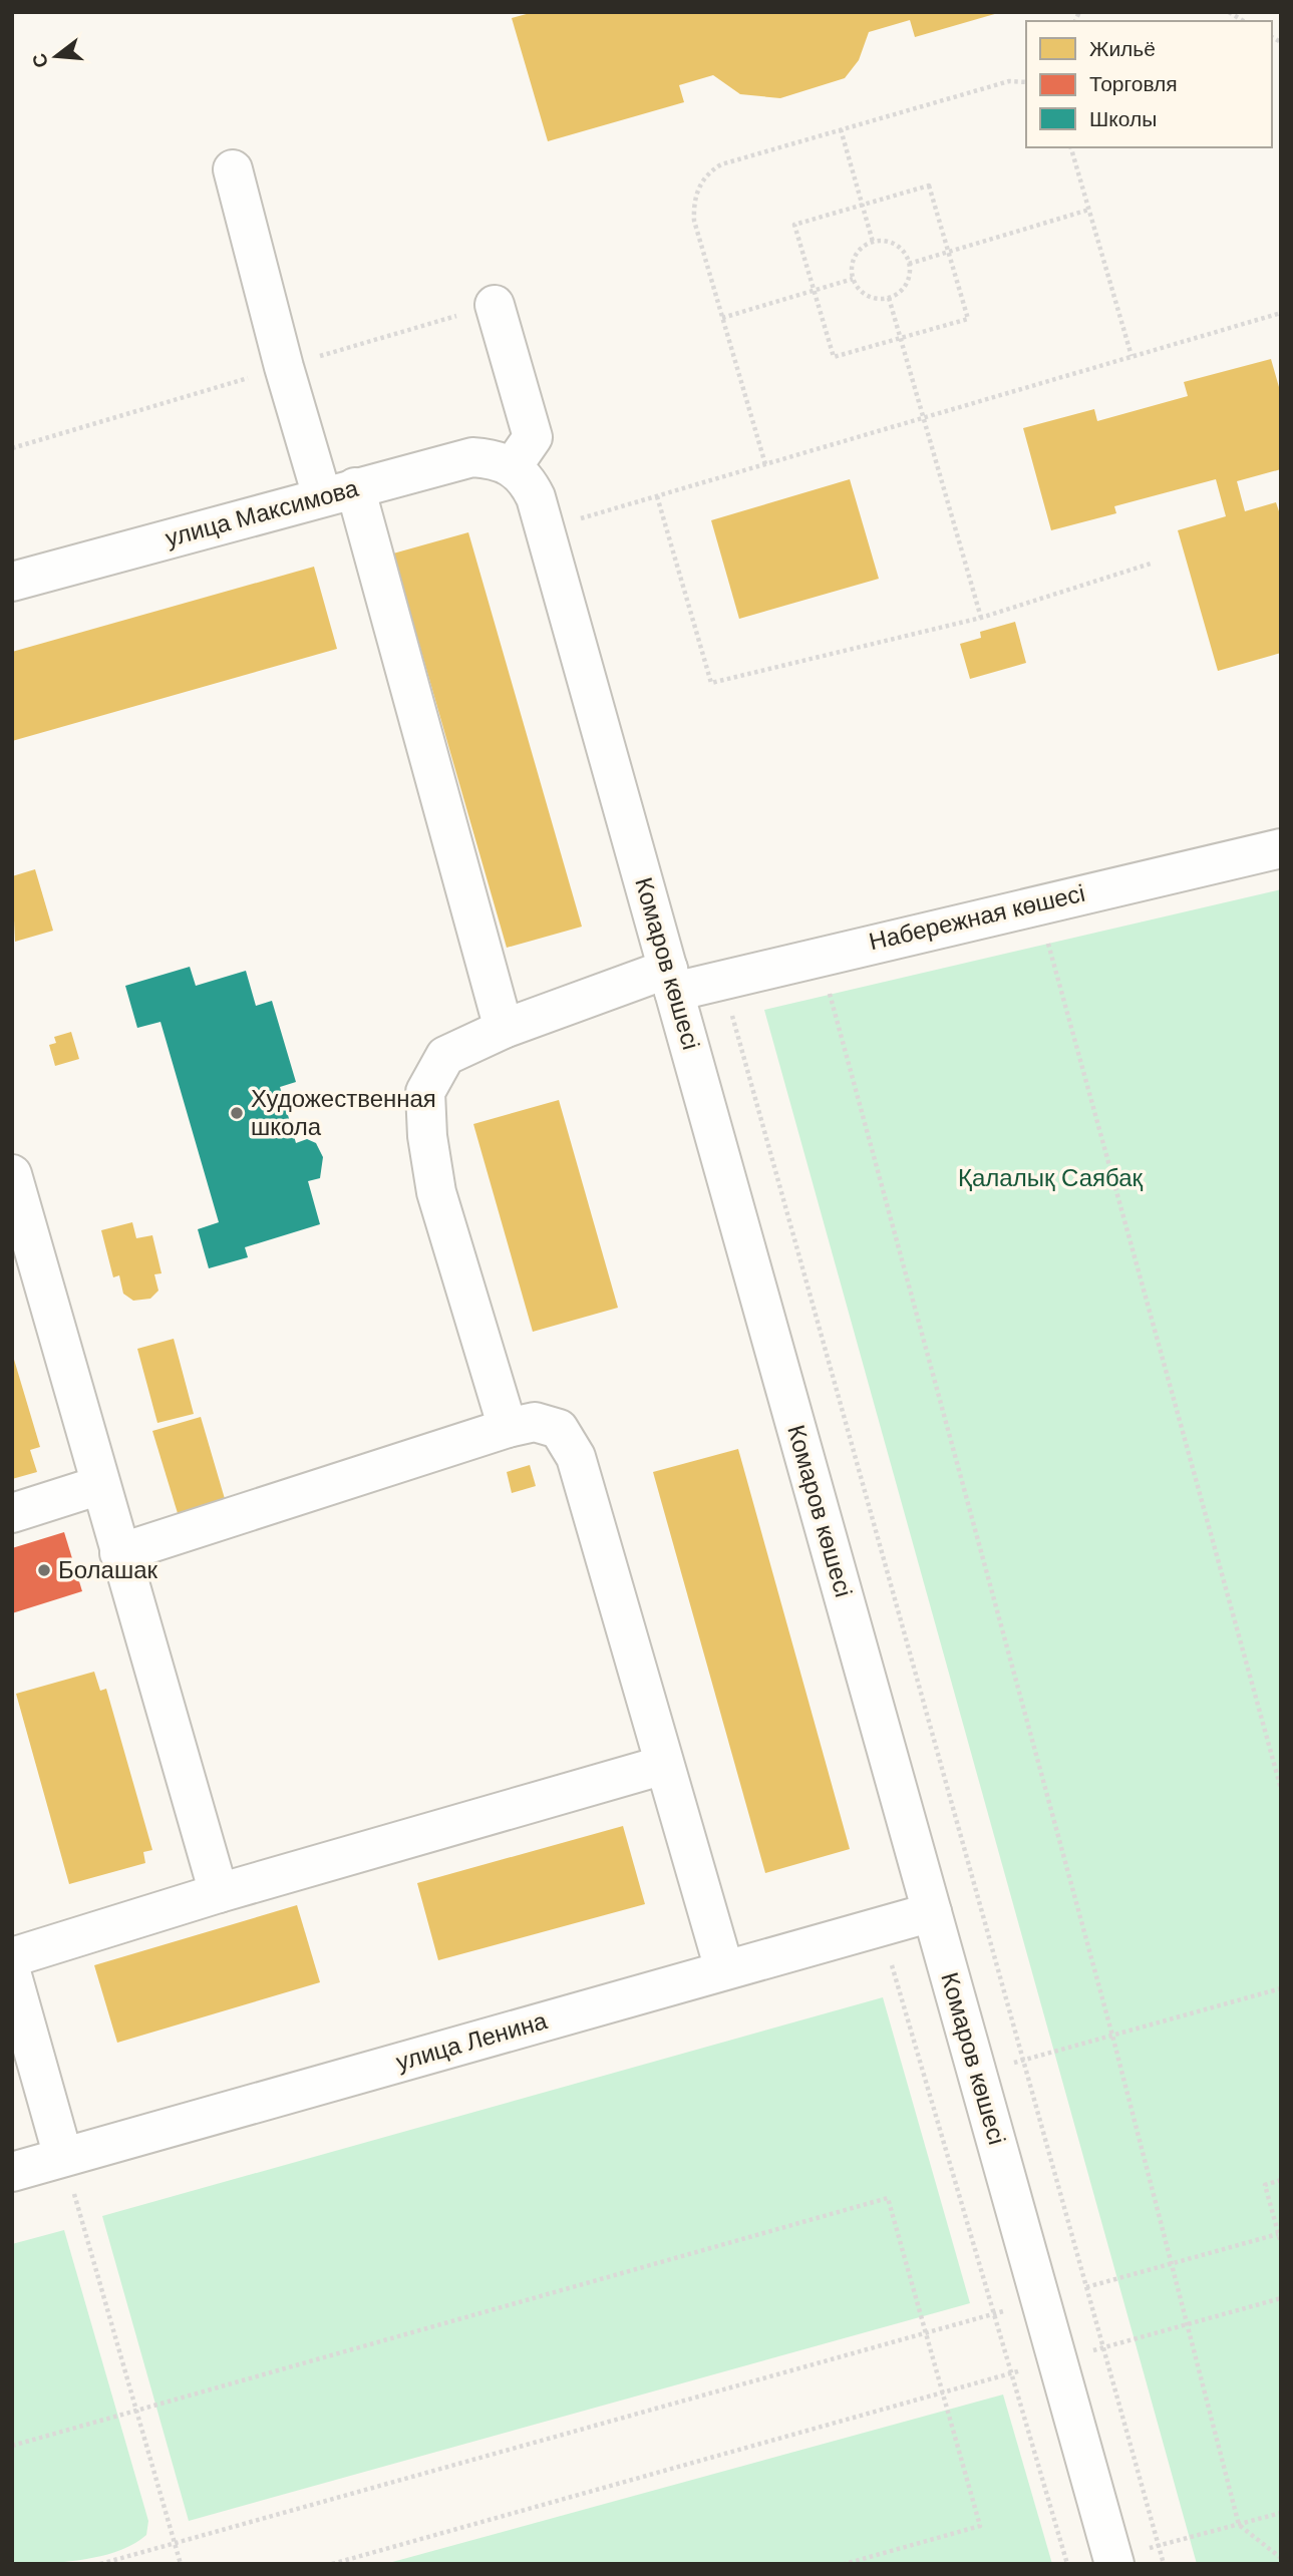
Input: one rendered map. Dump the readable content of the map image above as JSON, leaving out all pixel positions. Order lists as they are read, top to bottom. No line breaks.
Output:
{"streets":{"street":["улица Максимова","Набережная көшесі","Комаров көшесі","улица Ленина"]},"crossings":[["улица Максимова","Комаров көшесі"],["Набережная көшесі","Комаров көшесі"],["Комаров көшесі","улица Ленина"]],"parks":["Қалалық Саябақ"],"places":["Художественная школа","Болашак"],"legend":["Жильё","Торговля","Школы"],"north":"left"}
